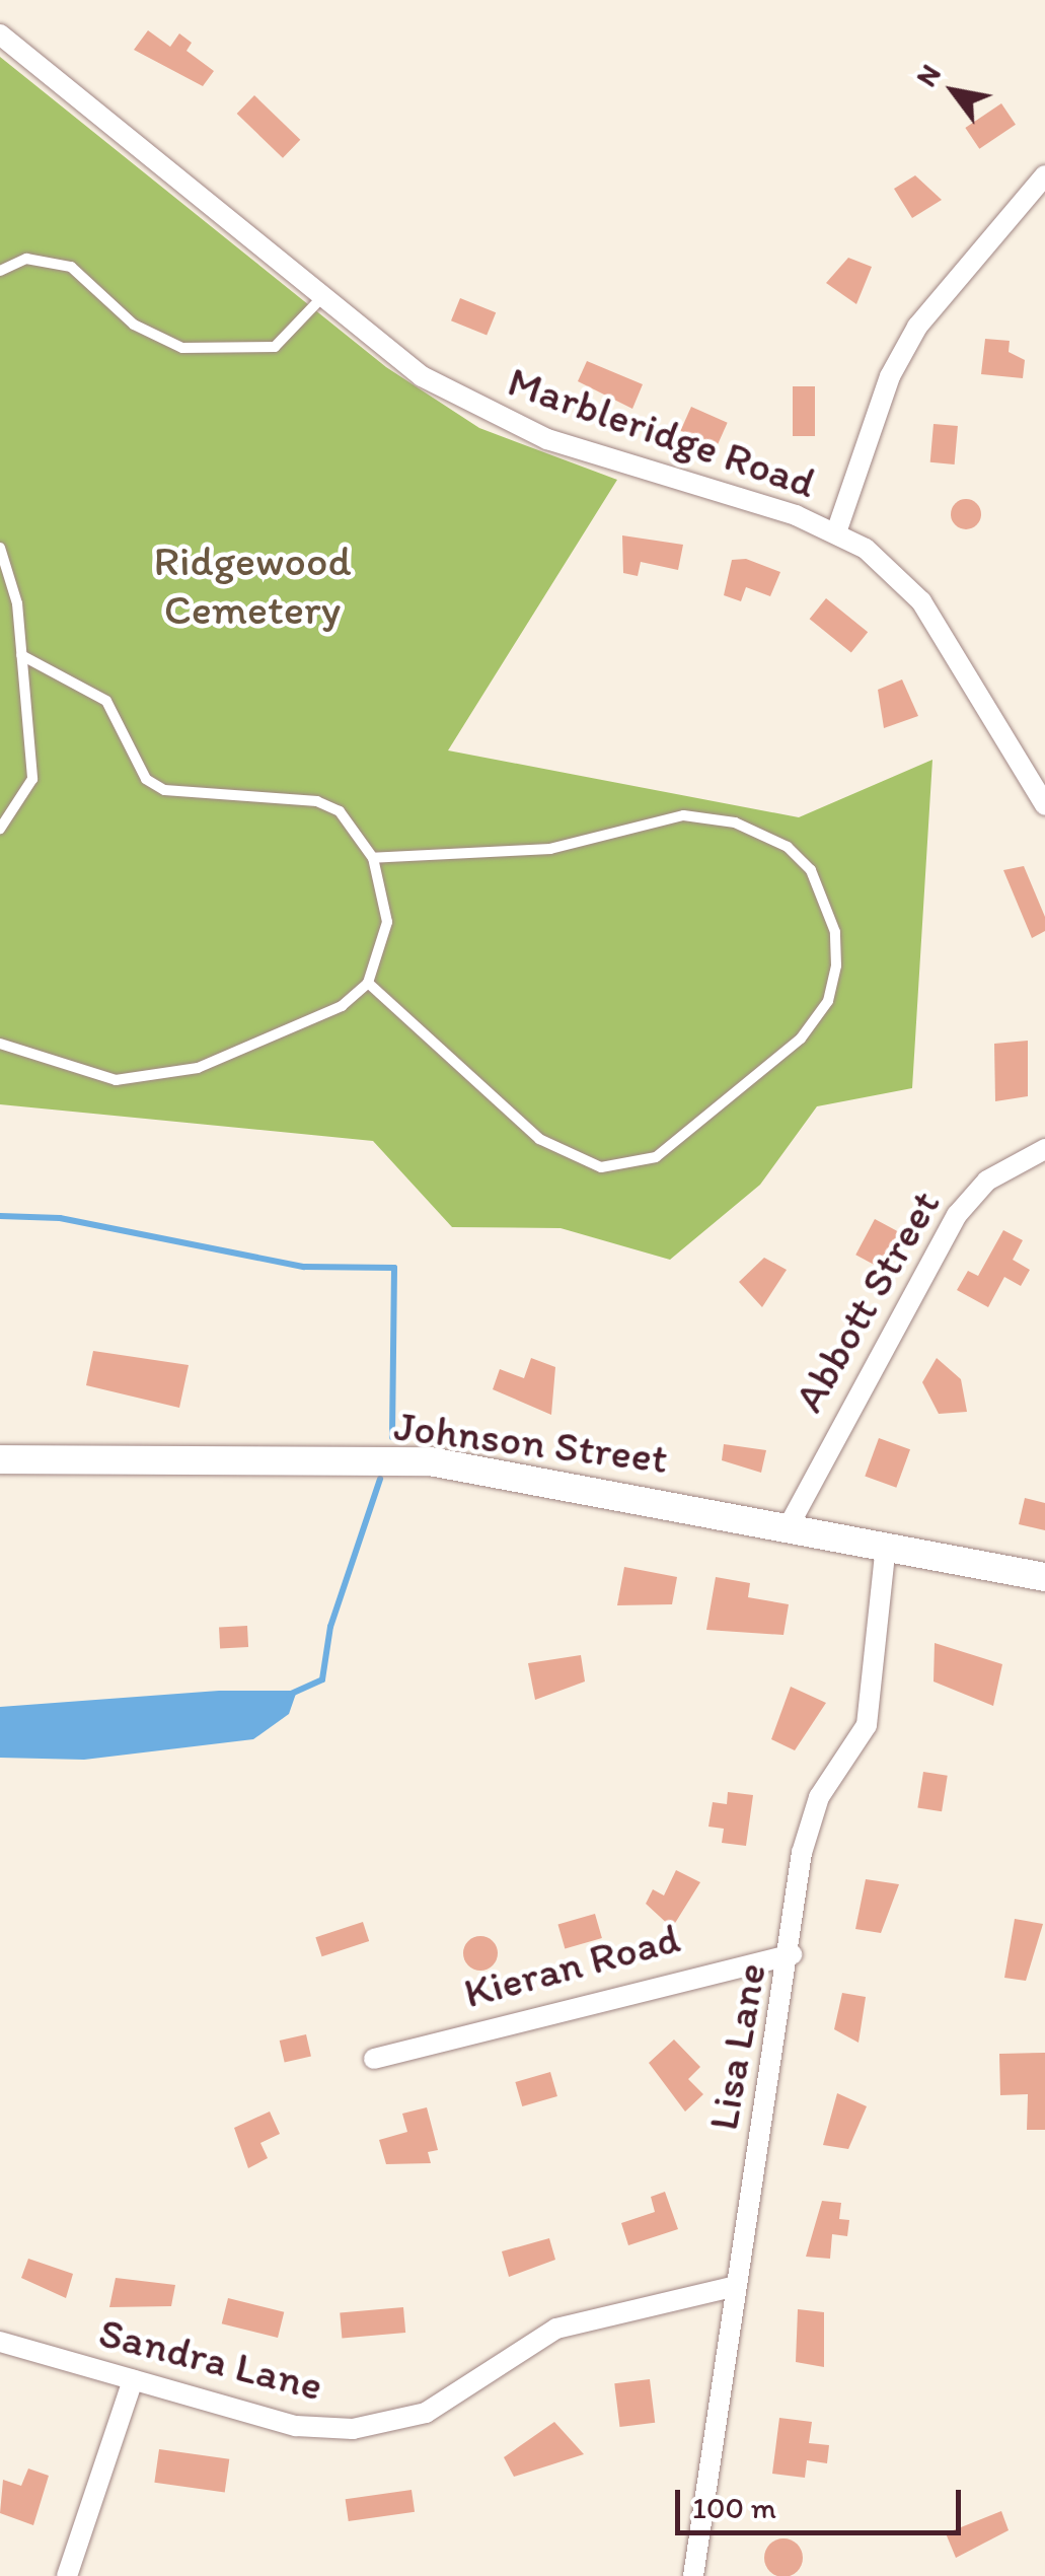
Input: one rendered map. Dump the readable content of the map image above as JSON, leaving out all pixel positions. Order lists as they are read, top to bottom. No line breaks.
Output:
{"streets":{"street":["Marbleridge Road","Abbott Street","Johnson Street","Kieran Road","Lisa Lane","Sandra Lane"]},"crossings":[["Abbott Street","Johnson Street"],["Johnson Street","Lisa Lane"],["Kieran Road","Lisa Lane"],["Lisa Lane","Sandra Lane"]],"parks":["Ridgewood Cemetery"],"scale_bar":"100 m","north":"top left"}
